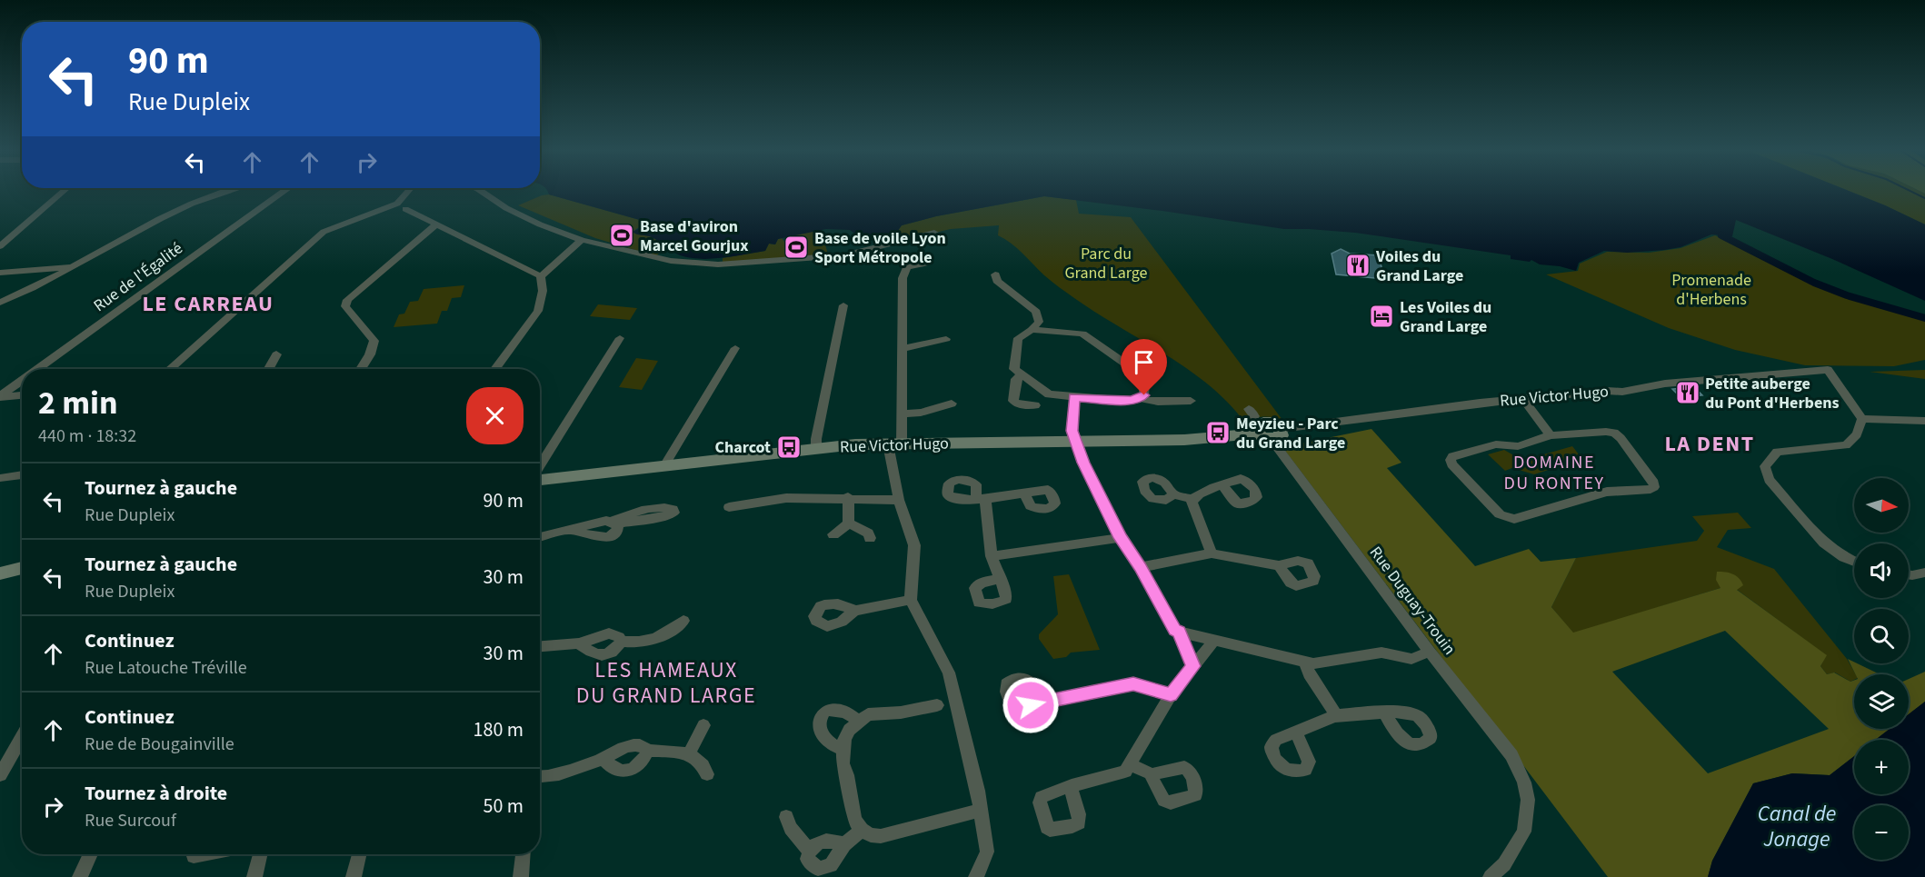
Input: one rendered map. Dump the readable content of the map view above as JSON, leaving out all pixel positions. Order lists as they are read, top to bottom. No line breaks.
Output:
{"streets":{"street":["Rue de l'Égalité","Rue Victor Hugo","Rue Duguay-Trouin"]},"crossings":[["Rue Victor Hugo","Rue Duguay-Trouin"]],"districts":["LE CARREAU","LA DENT","DOMAINE DU RONTEY","LES HAMEAUX DU GRAND LARGE"],"water":["Canal de Jonage"],"parks":["Parc du Grand Large","Promenade d'Herbens"],"places":{"sports":["Base d'aviron Marcel Gourjux","Base de voile Lyon Sport Métropole"],"restaurant":["Voiles du Grand Large","Petite auberge du Pont d'Herbens"],"hotel":["Les Voiles du Grand Large"],"bus stop":["Meyzieu - Parc du Grand Large","Charcot"]},"north":"right","page":{"turn":["90 m","Rue Dupleix"],"heading":["2 min","440 m · 18:32"],"list":[{"name":"Tournez à gauche","note":"Rue Dupleix","value":"90 m"},{"name":"Tournez à gauche","note":"Rue Dupleix","value":"30 m"},{"name":"Continuez","note":"Rue Latouche Tréville","value":"30 m"},{"name":"Continuez","note":"Rue de Bougainville","value":"180 m"},{"name":"Tournez à droite","note":"Rue Surcouf","value":"50 m"}],"map_buttons":["+","−"]}}
